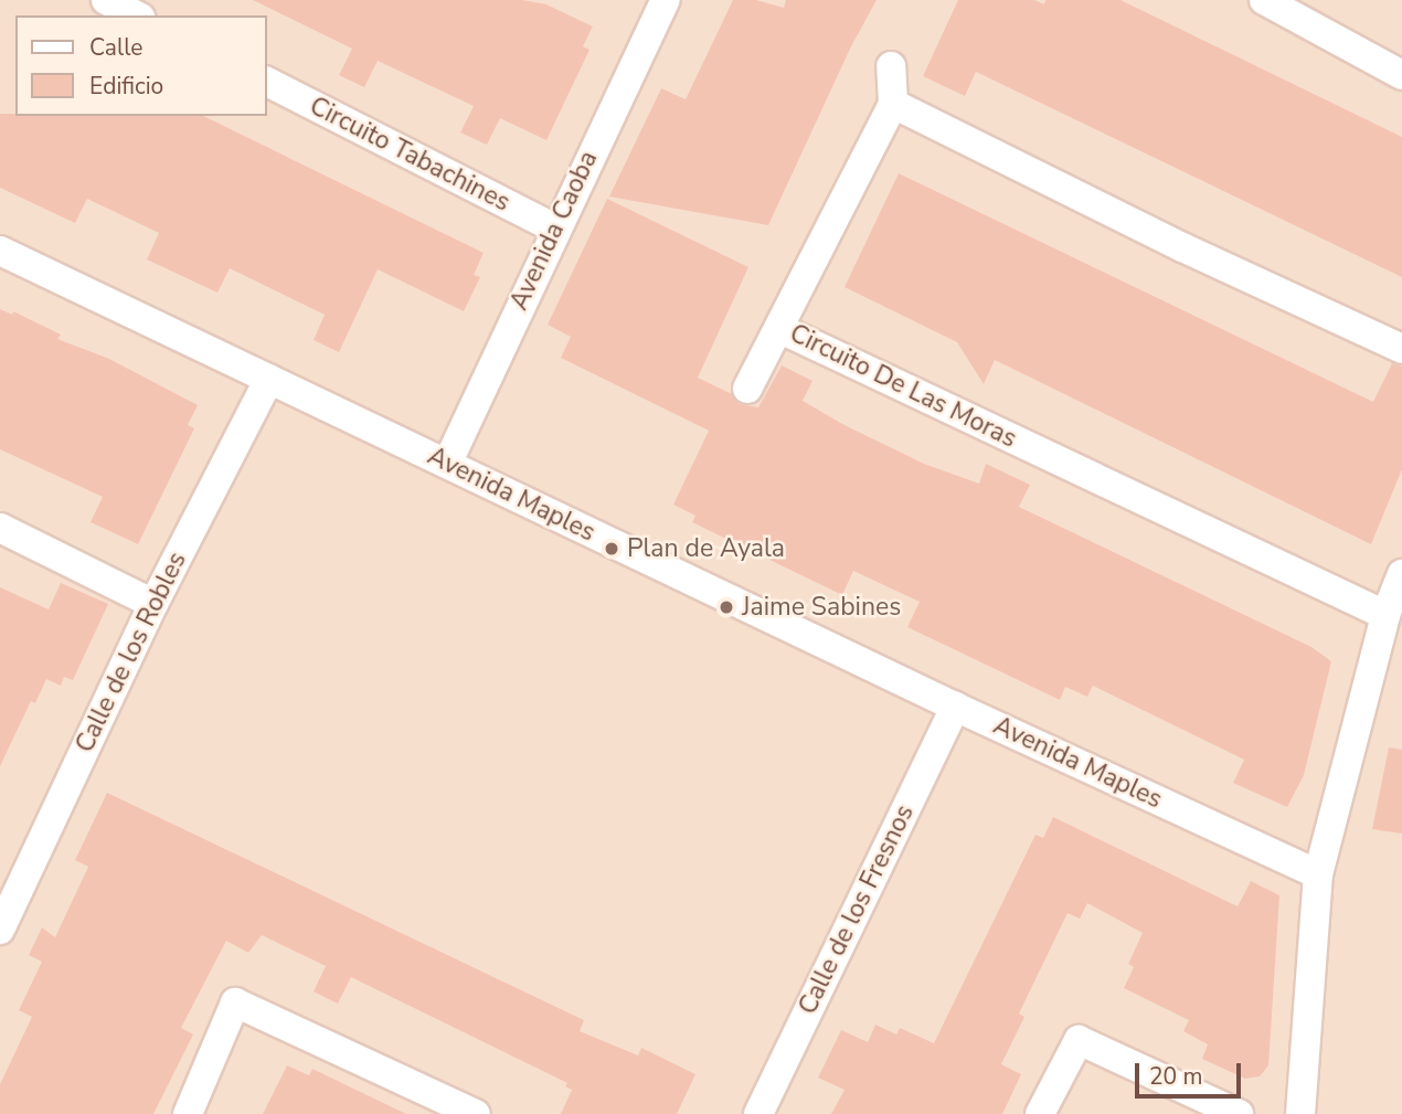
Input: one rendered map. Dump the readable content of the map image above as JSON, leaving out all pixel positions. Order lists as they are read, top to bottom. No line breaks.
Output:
{"streets":{"street":["Circuito Tabachines","Avenida Caoba","Circuito De Las Moras","Avenida Maples","Calle de los Robles","Calle de los Fresnos"]},"crossings":[["Circuito Tabachines","Avenida Caoba"],["Avenida Caoba","Avenida Maples"],["Avenida Maples","Calle de los Robles"],["Avenida Maples","Calle de los Fresnos"]],"places":["Plan de Ayala","Jaime Sabines"],"legend":["Calle","Edificio"],"scale_bar":"20 m"}
